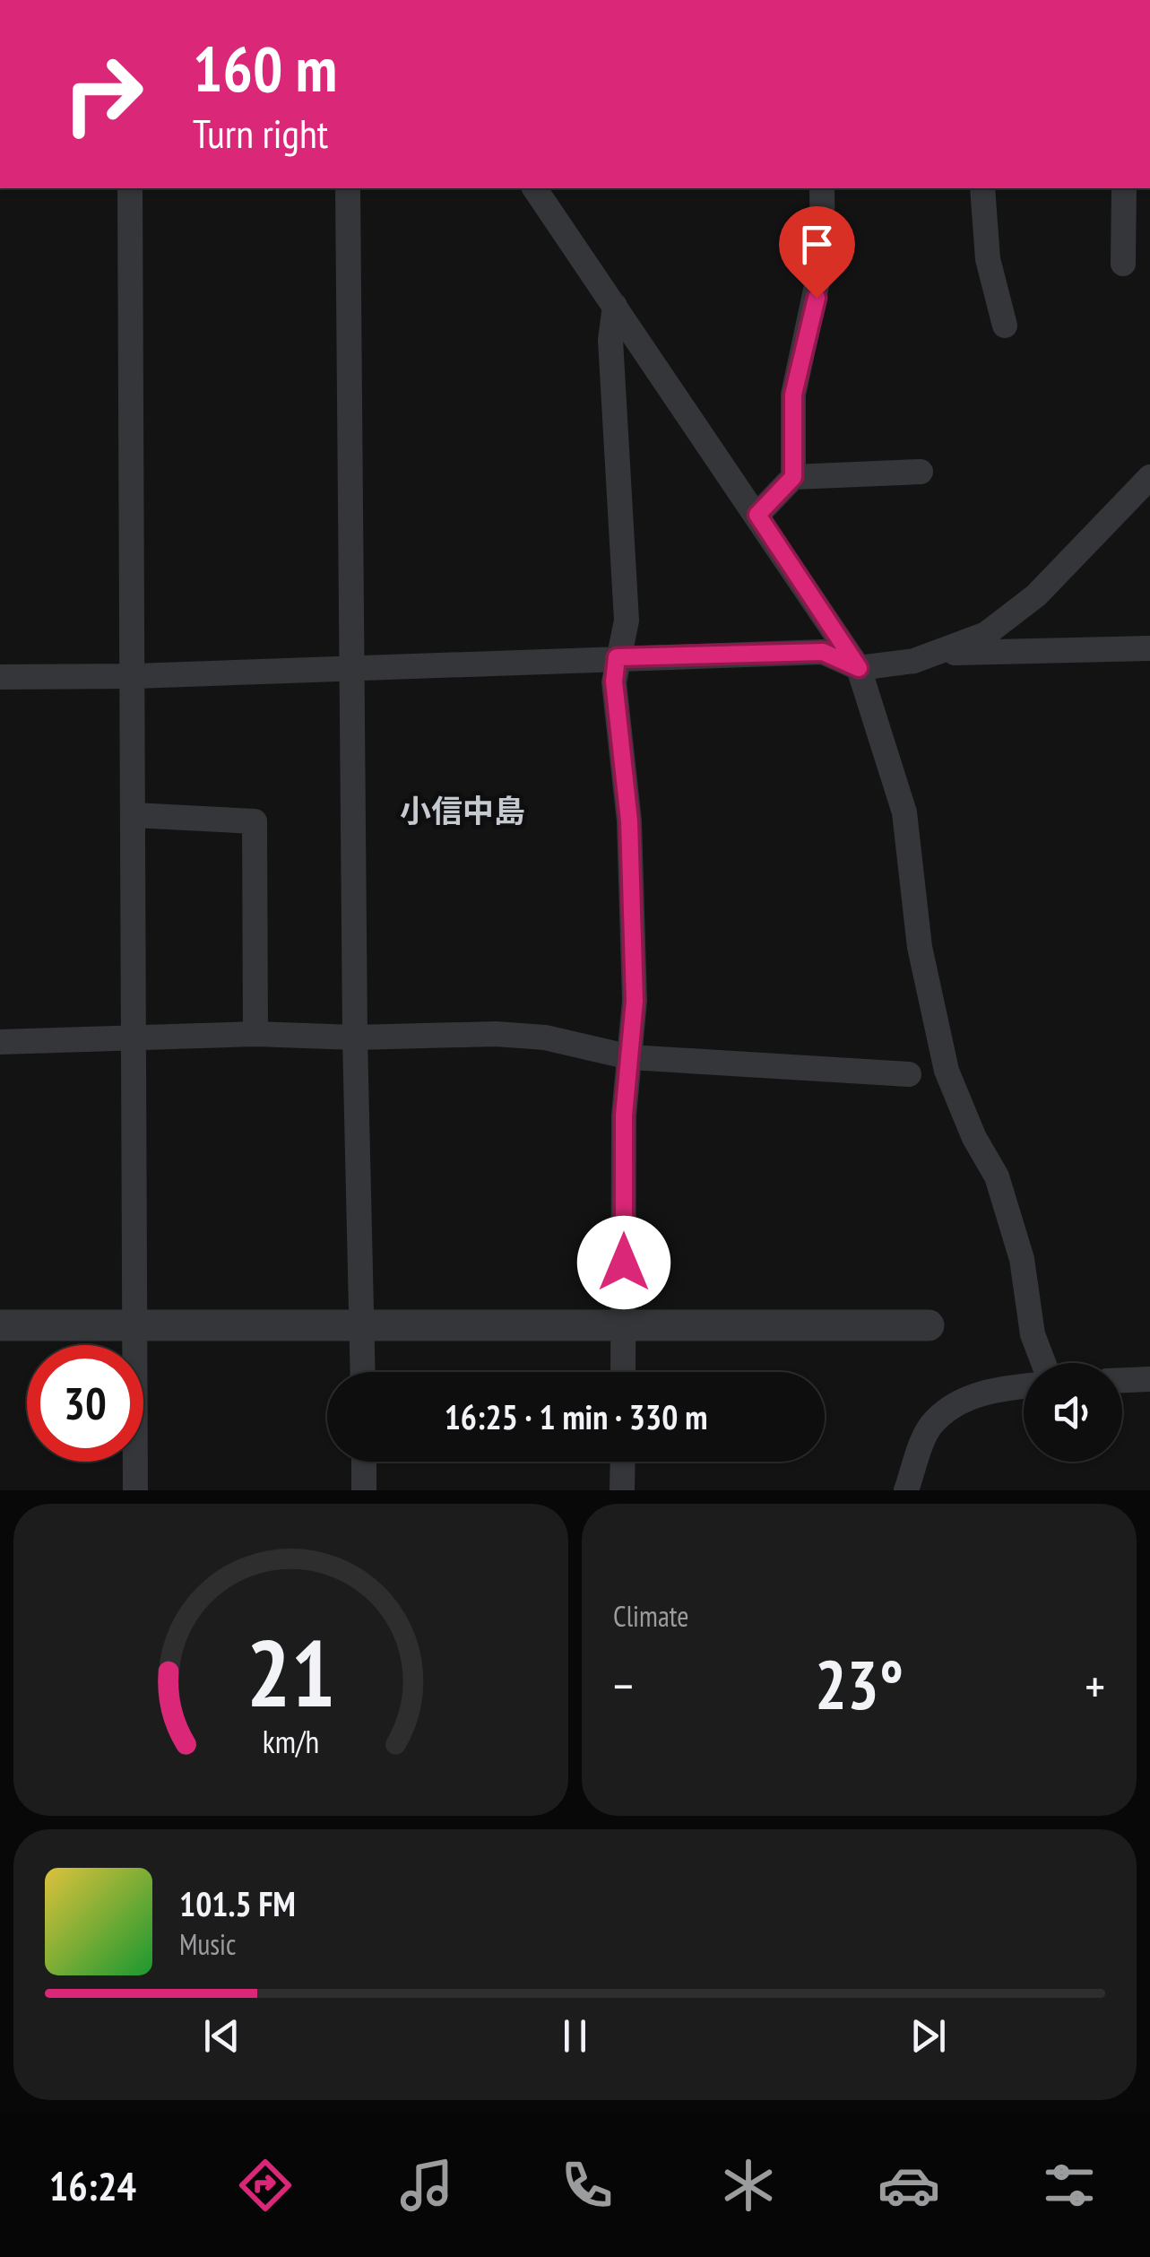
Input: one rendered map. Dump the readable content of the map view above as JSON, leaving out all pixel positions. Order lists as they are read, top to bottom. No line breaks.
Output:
{"districts":["小信中島"],"page":{"turn":["160 m","Turn right"],"limit":"30","trip":"16:25 · 1 min · 330 m","tile":"Climate","heat":["−","23°","+"],"song":["101.5 FM","Music"],"tabs":"16:24","gauge":["21","km/h"]}}
